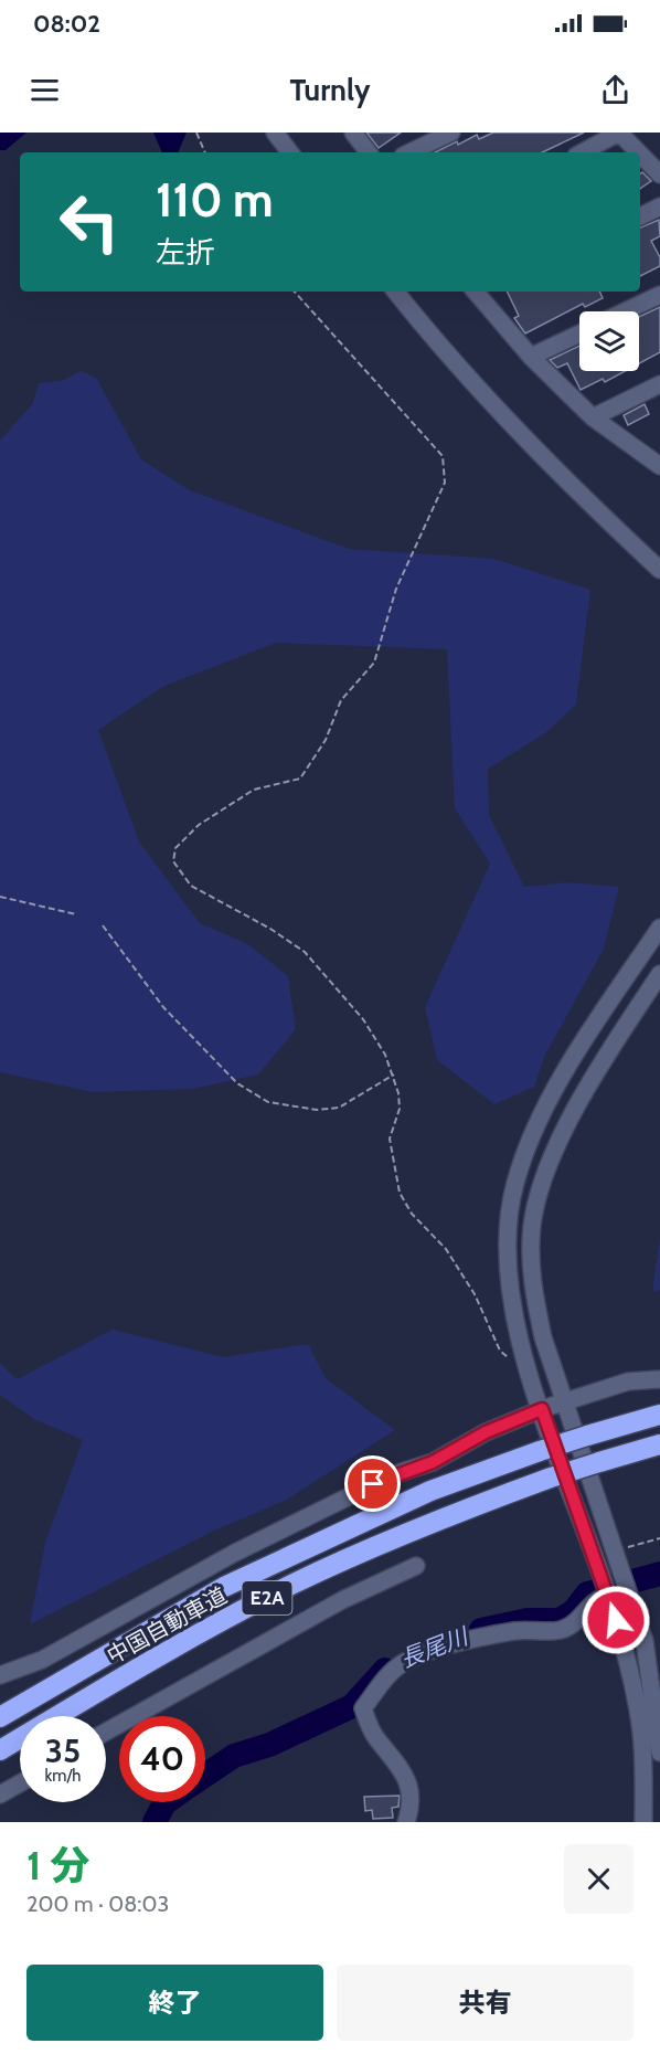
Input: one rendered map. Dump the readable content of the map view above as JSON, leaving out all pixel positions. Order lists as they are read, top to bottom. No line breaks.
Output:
{"streets":{"highway":["E2A","中国自動車道"]},"water":["長尾川"],"page":{"status":"08:02","header":"Turnly","turn":["110 m","左折"],"speed":"35 km/h","limit":"40","heading":["1 分","200 m · 08:03"],"buttons":["終了","共有"]}}
